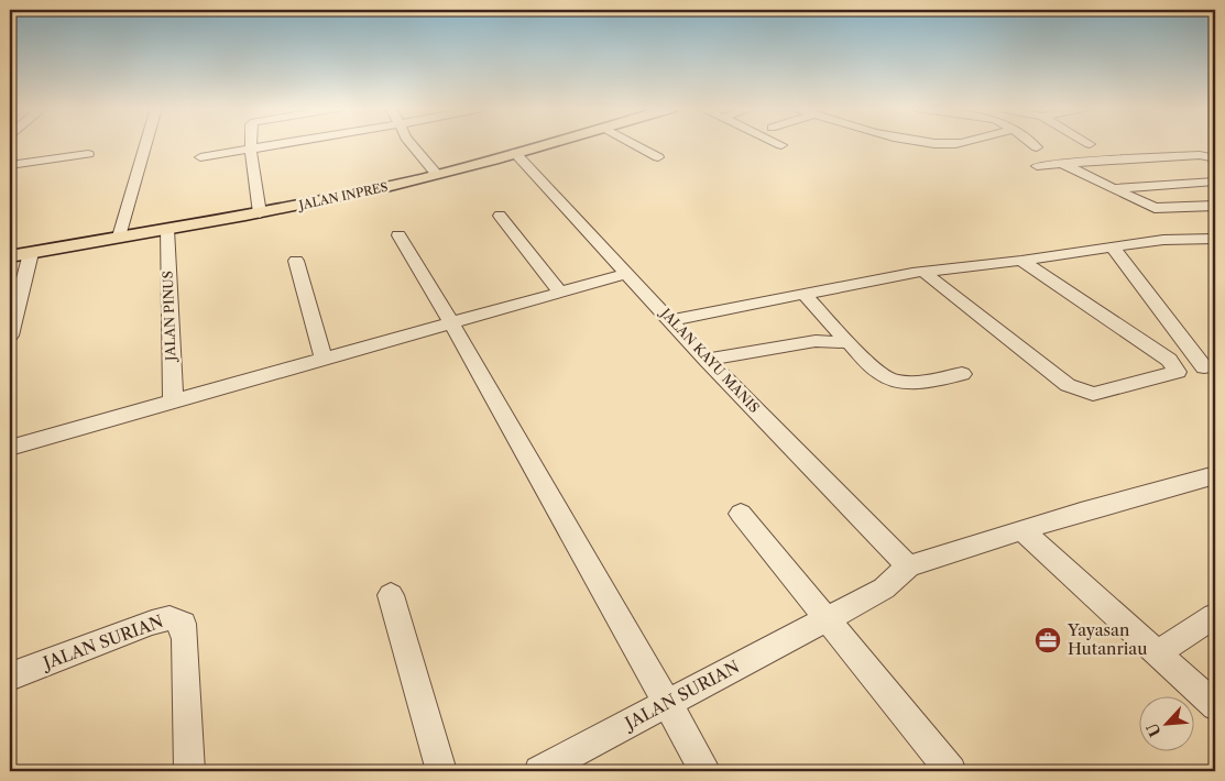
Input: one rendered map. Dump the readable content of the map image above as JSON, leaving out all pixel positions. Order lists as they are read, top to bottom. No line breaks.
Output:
{"streets":{"main road":["JALAN INPRES"],"street":["JALAN PINUS","JALAN KAYU MANIS","JALAN SURIAN"]},"crossings":[["JALAN INPRES","JALAN PINUS"],["JALAN INPRES","JALAN KAYU MANIS"],["JALAN KAYU MANIS","JALAN SURIAN"]],"places":{"office":["Yayasan Hutanriau"]},"north":"bottom left"}
